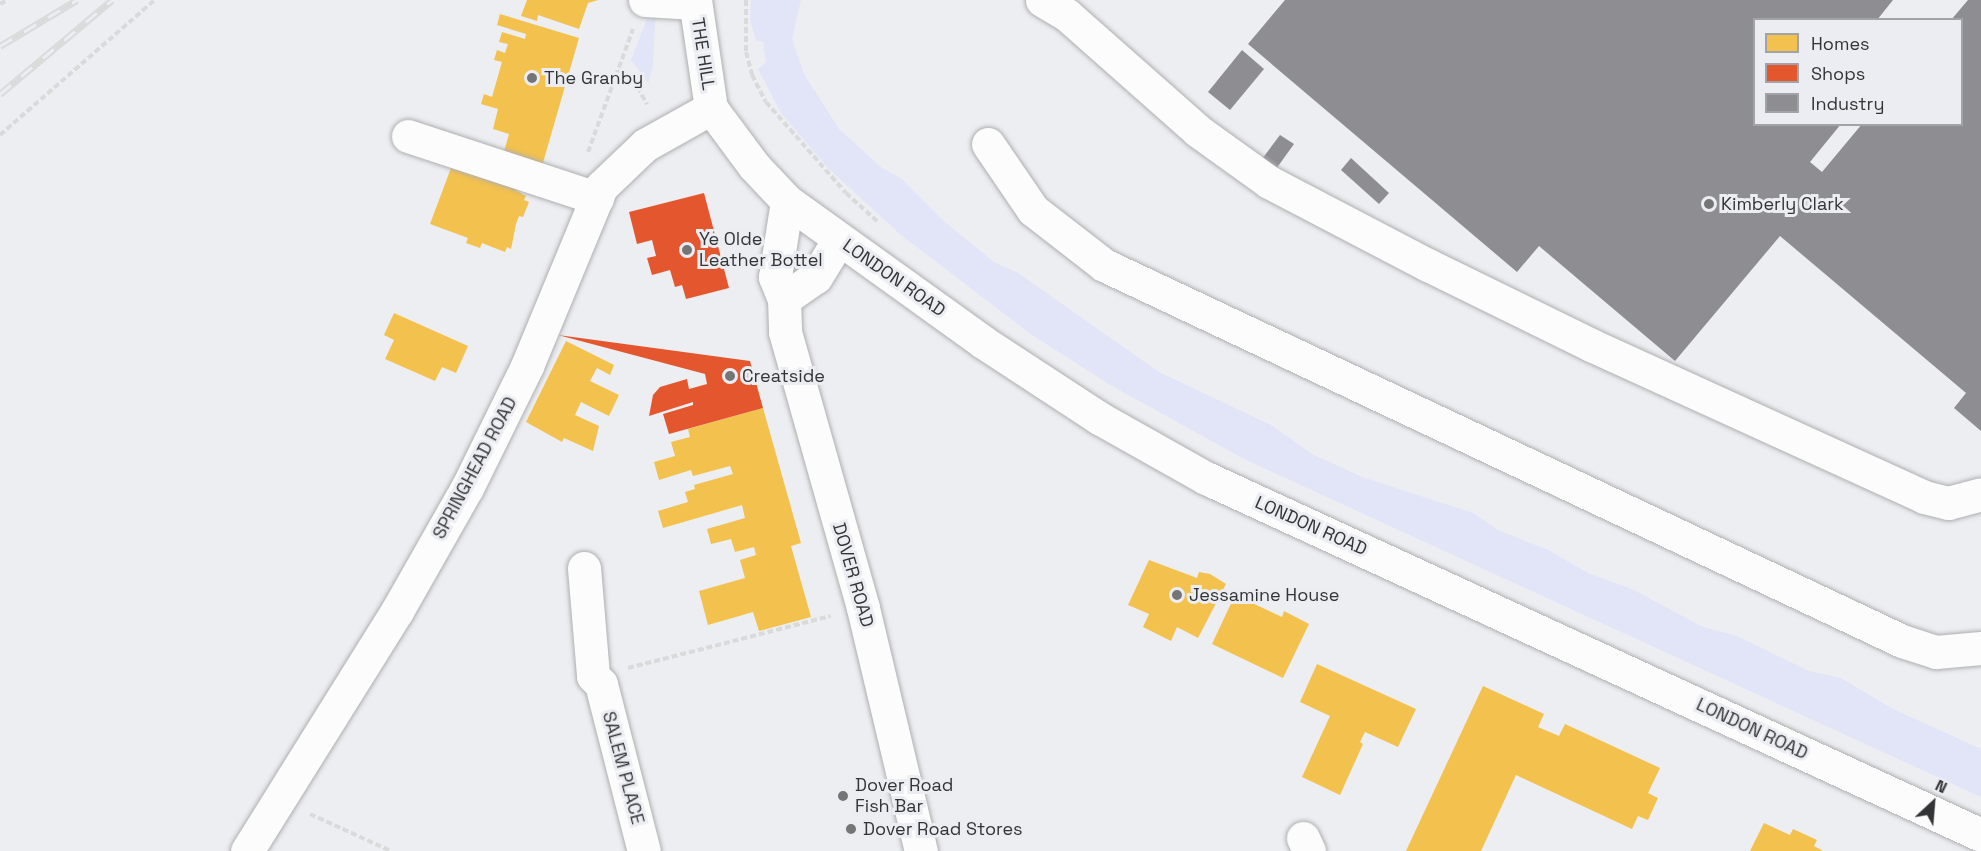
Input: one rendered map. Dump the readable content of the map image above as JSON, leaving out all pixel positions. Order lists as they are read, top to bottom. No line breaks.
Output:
{"streets":{"street":["THE HILL","LONDON ROAD","SPRINGHEAD ROAD","DOVER ROAD","SALEM PLACE"]},"crossings":[["THE HILL","LONDON ROAD"],["THE HILL","SPRINGHEAD ROAD"],["LONDON ROAD","SPRINGHEAD ROAD"],["LONDON ROAD","DOVER ROAD"]],"places":["The Granby","Kimberly Clark","Ye Olde Leather Bottel","Creatside","Jessamine House","Dover Road Fish Bar","Dover Road Stores"],"legend":["Homes","Shops","Industry"],"north":"top right"}
